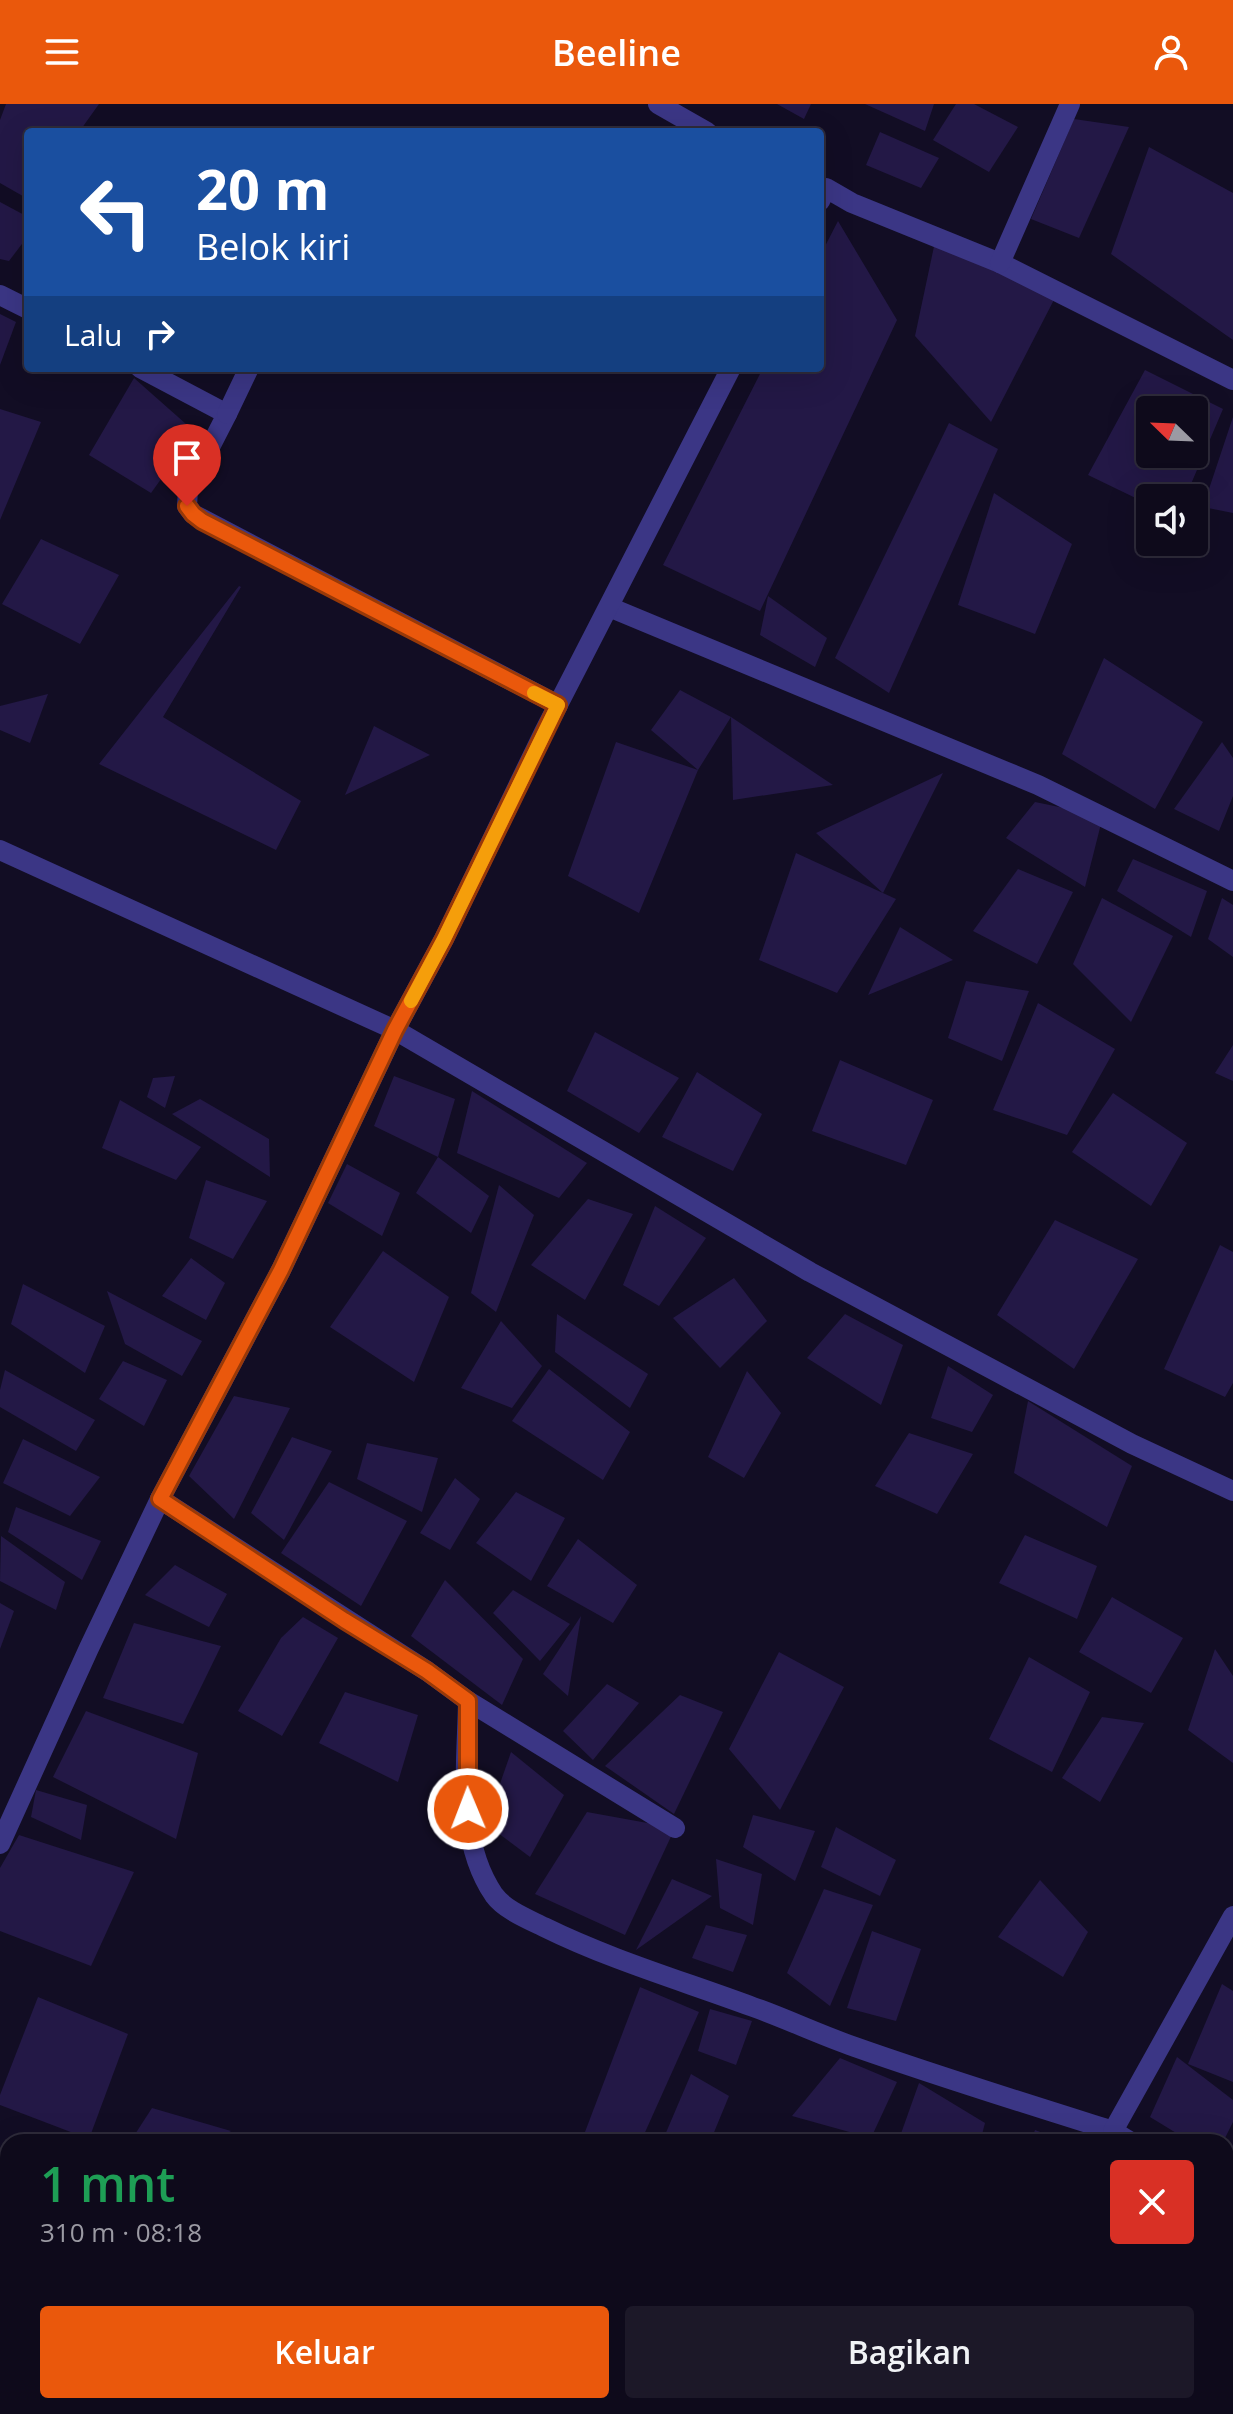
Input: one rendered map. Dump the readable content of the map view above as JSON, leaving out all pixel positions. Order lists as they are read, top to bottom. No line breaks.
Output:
{"north":"top left","page":{"header":"Beeline","turn":["20 m","Belok kiri"],"then":"Lalu","heading":["1 mnt","310 m · 08:18"],"buttons":["Keluar","Bagikan"]}}
